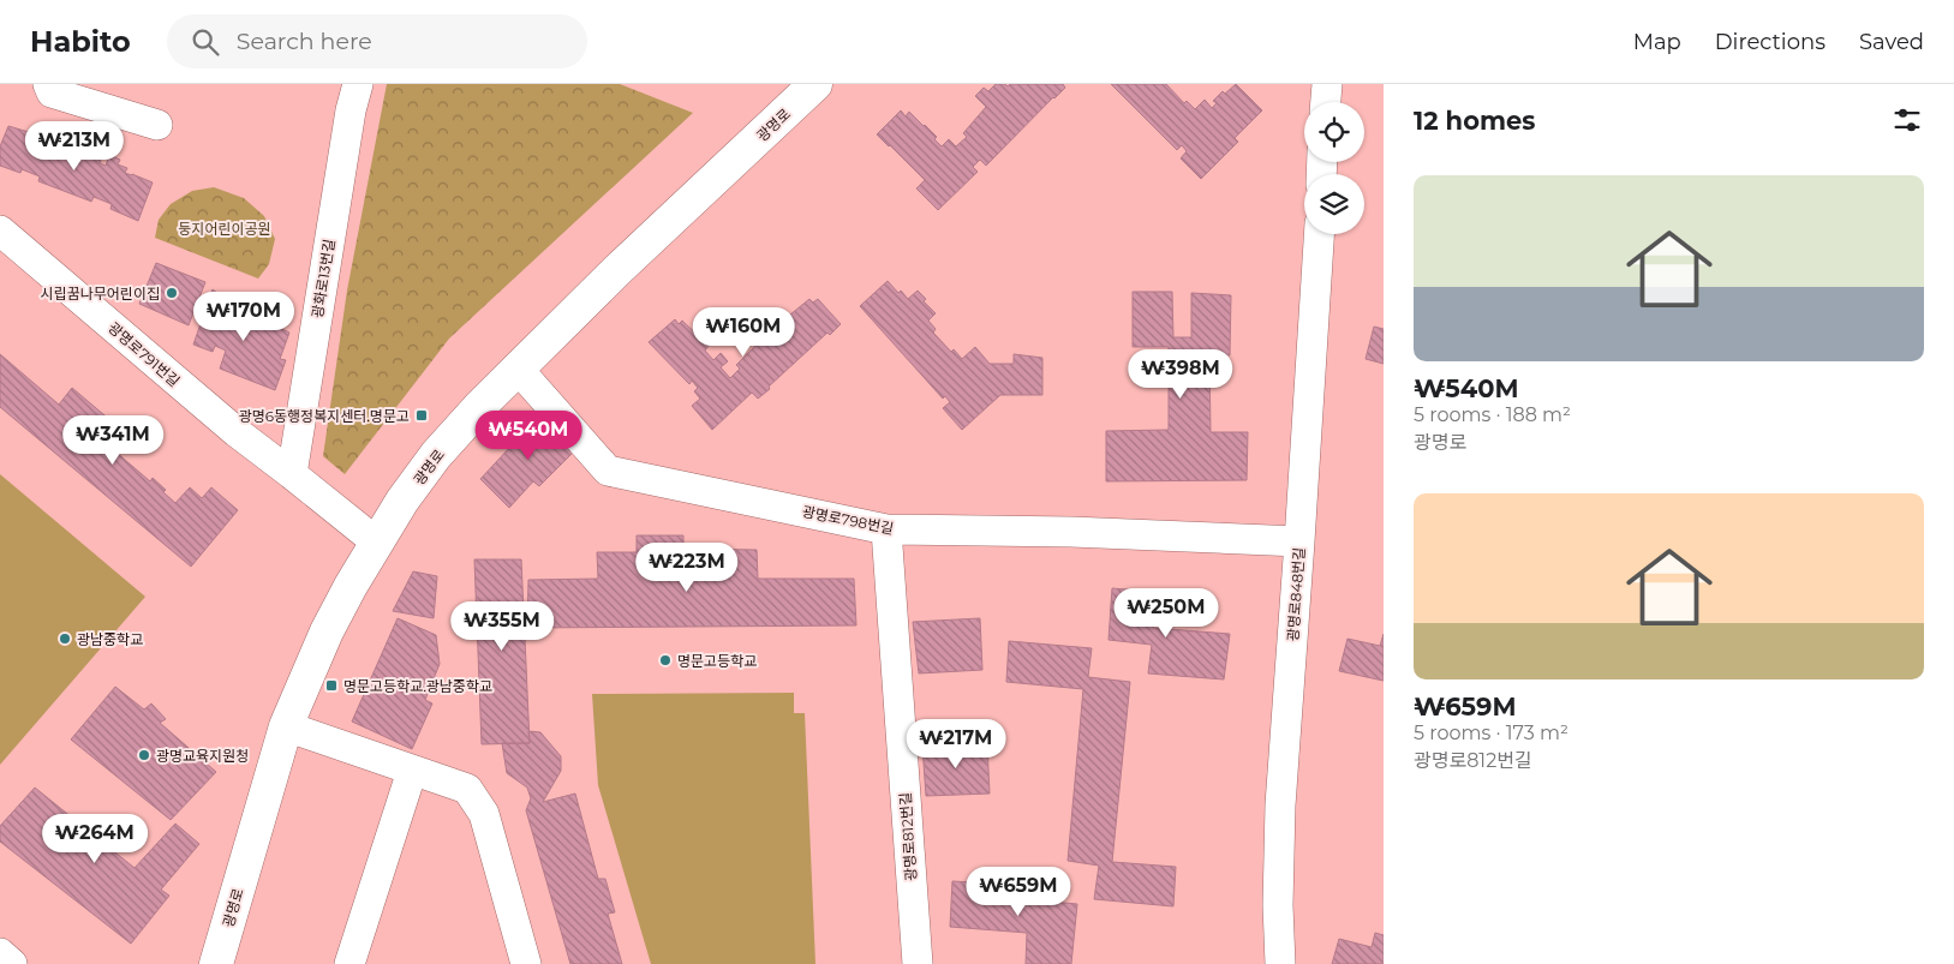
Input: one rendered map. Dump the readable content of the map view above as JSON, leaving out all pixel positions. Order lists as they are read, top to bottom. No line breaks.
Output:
{"streets":{"main road":["광명로"],"street":["광화로13번길","광명로791번길","광명로798번길","광명로848번길","광명로812번길"]},"crossings":[["광명로","광명로791번길"],["광명로","광명로798번길"],["광화로13번길","광명로791번길"],["광명로798번길","광명로848번길"],["광명로798번길","광명로812번길"]],"parks":["둥지어린이공원"],"places":{"other":["시립꿈나무어린이집","광남중학교","명문고등학교","광명교육지원청"],"transit":["광명6동행정복지센터.명문고","명문고등학교.광남중학교"]},"page":{"header":"Habito","search":"Search here","nav":["Map","Directions","Saved"],"heading":"12 homes","price":["₩213M","₩170M","₩160M","₩398M","₩540M","₩341M","₩223M","₩250M","₩355M","₩217M","₩264M","₩659M"],"list":[{"name":"₩540M","note":"5 rooms · 188 m² · 광명로"},{"name":"₩659M","note":"5 rooms · 173 m² · 광명로812번길"}]}}
